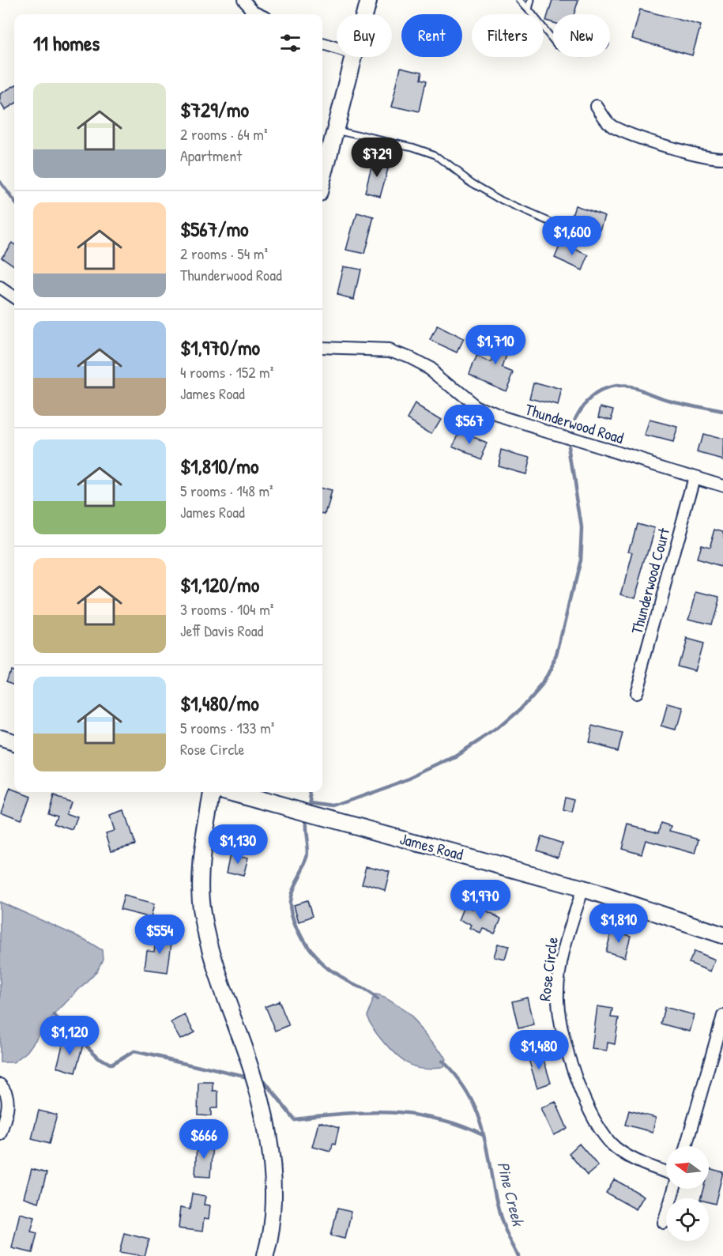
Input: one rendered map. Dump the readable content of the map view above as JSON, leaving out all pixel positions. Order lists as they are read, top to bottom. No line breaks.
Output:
{"streets":{"street":["Thunderwood Road","Thunderwood Court","James Road","Rose Circle"]},"crossings":[["Thunderwood Road","Thunderwood Court"],["James Road","Rose Circle"]],"water":["Pine Creek"],"north":"left","page":{"chip":["Buy","Rent","Filters","New"],"heading":"11 homes","list":[{"name":"$729/mo","note":"2 rooms · 64 m² · Apartment"},{"name":"$567/mo","note":"2 rooms · 54 m² · Thunderwood Road"},{"name":"$1,970/mo","note":"4 rooms · 152 m² · James Road"},{"name":"$1,810/mo","note":"5 rooms · 148 m² · James Road"},{"name":"$1,120/mo","note":"3 rooms · 104 m² · Jeff Davis Road"},{"name":"$1,480/mo","note":"5 rooms · 133 m² · Rose Circle"}],"price":["$729","$1,600","$1,710","$567","$1,130","$1,970","$1,810","$554","$1,120","$1,480","$666"]}}
